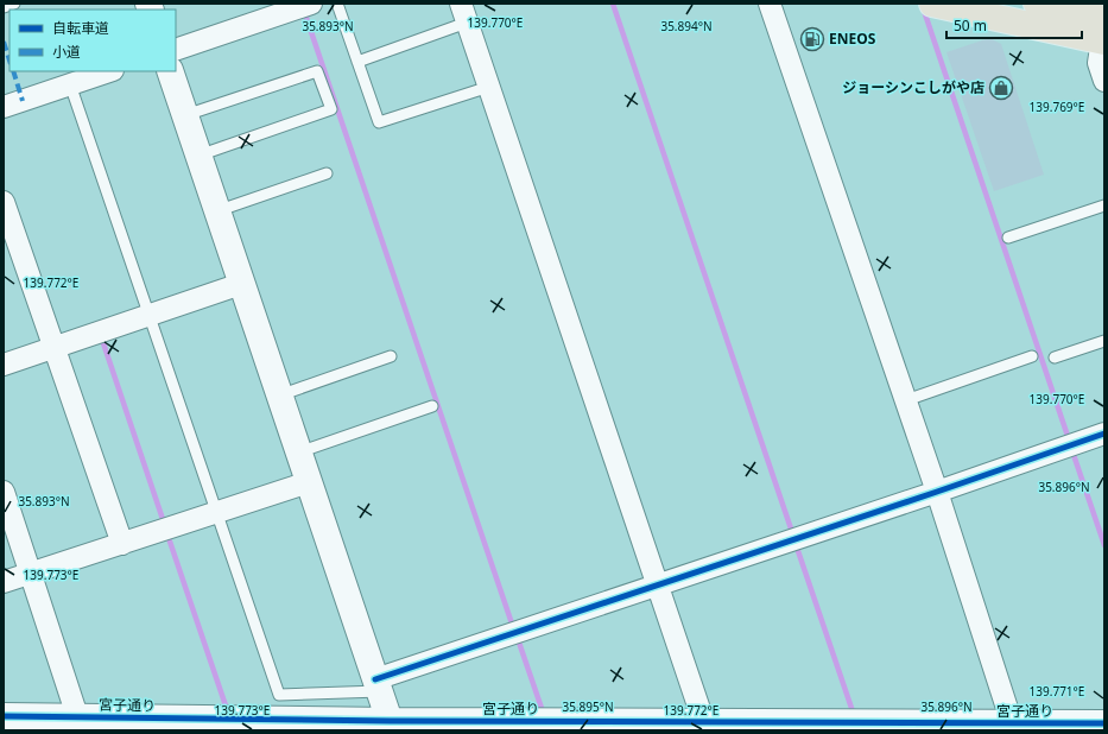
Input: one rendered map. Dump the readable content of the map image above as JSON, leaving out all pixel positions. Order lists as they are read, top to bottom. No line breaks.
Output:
{"streets":{"street":["宮子通り"]},"places":{"fuel station":["ENEOS"],"shop":["ジョーシンこしがや店"]},"legend":["自転車道","小道"],"scale_bar":"50 m","coordinates":["139.770°E","35.893°N","35.894°N","139.769°E","139.772°E","35.896°N","139.773°E","139.771°E","35.895°N"]}
